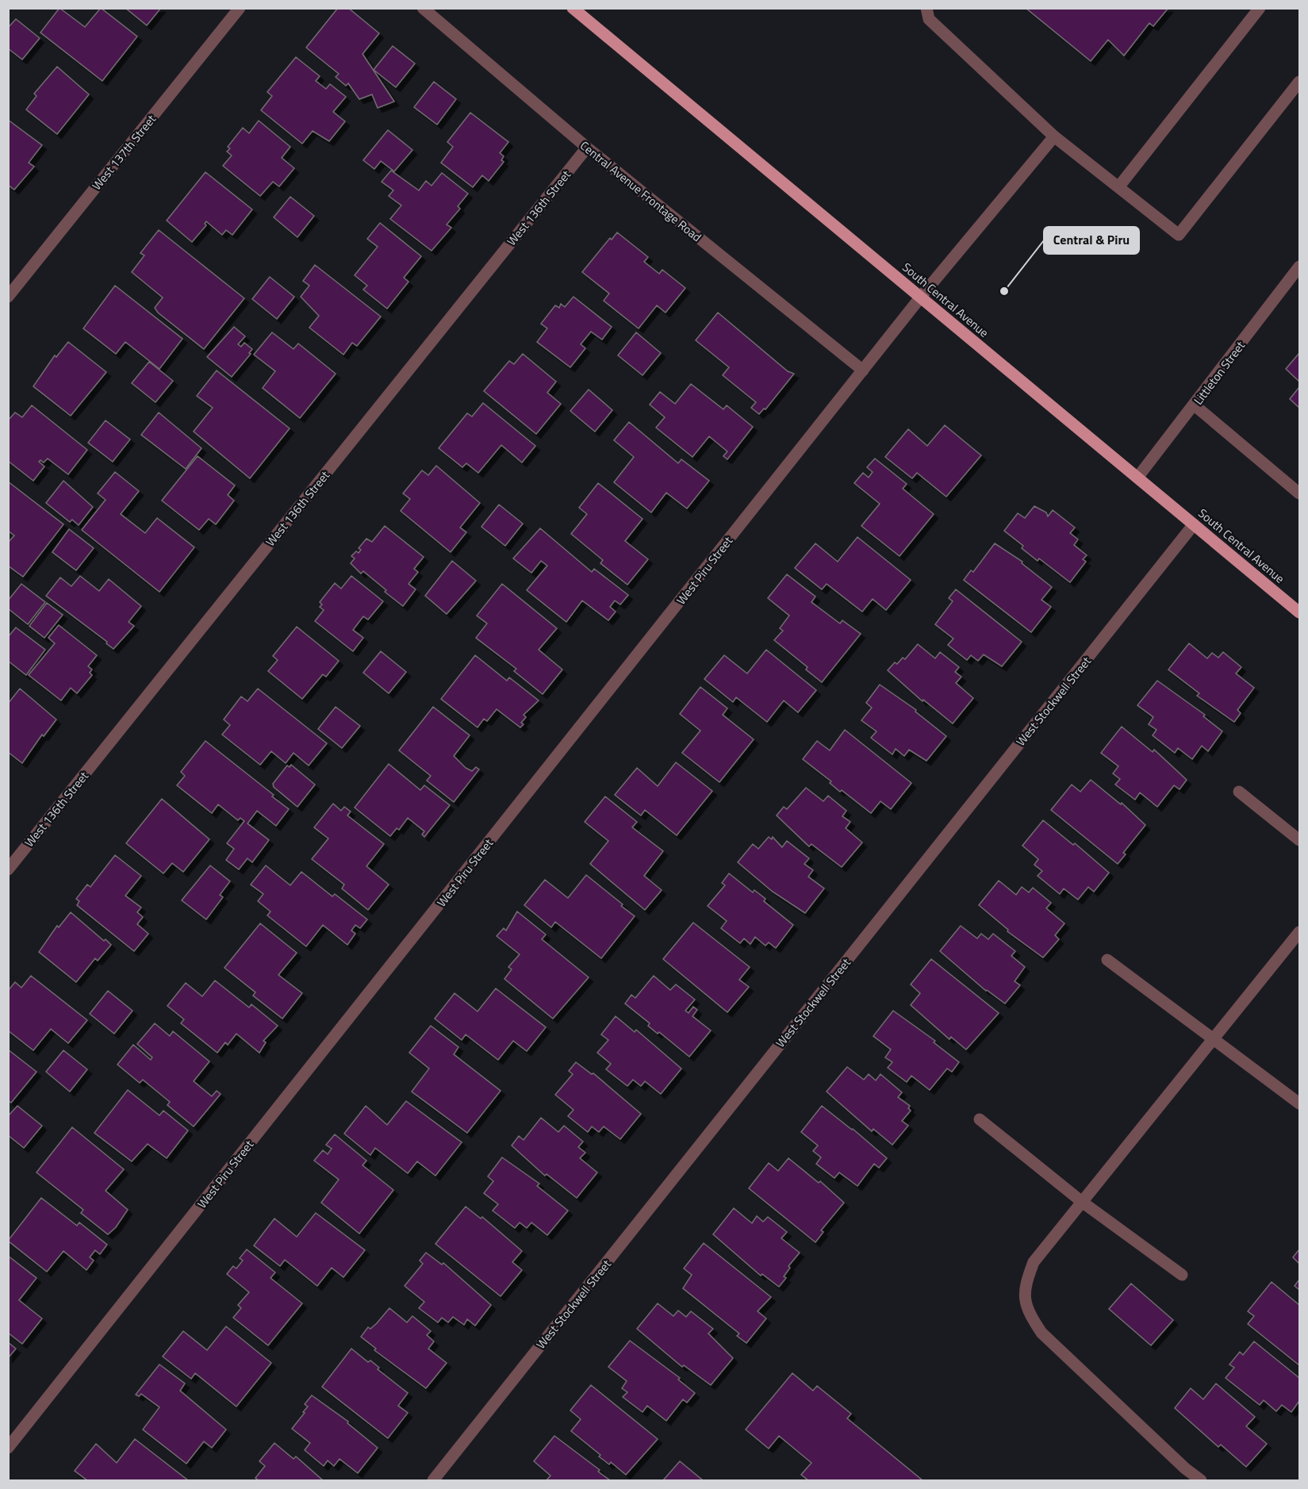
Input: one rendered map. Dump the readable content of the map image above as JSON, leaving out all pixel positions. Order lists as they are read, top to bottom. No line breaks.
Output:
{"streets":{"main road":["South Central Avenue"],"street":["West 137th Street","Central Avenue Frontage Road","West 136th Street","Littleton Street","West Piru Street","West Stockwell Street"]},"crossings":[["Central Avenue Frontage Road","West 136th Street"],["Central Avenue Frontage Road","West Piru Street"],["South Central Avenue","Littleton Street"],["South Central Avenue","West Piru Street"],["South Central Avenue","West Stockwell Street"]],"places":["Central & Piru"]}
